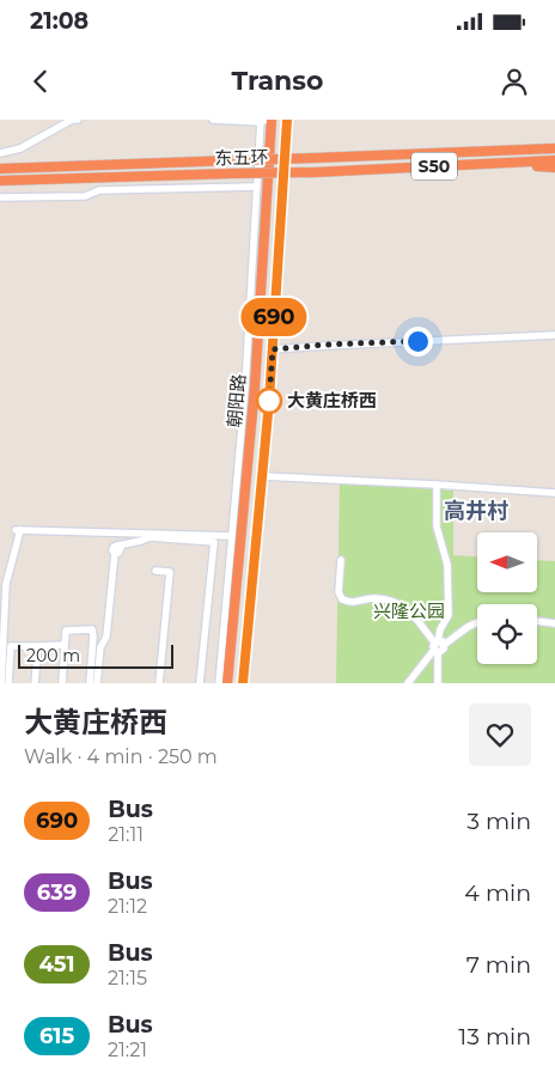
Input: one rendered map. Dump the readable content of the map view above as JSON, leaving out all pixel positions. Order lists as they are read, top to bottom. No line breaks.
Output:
{"streets":{"highway":["东五环","S50","朝阳路"]},"districts":["高井村"],"parks":["兴隆公园"],"places":["大黄庄桥西"],"lines":["bus line 690"],"scale_bar":"200 m","north":"left","page":{"status":"21:08","header":"Transo","on_map":"690","scale":"200 m","heading":["大黄庄桥西","Walk · 4 min · 250 m"],"list":[{"mark":"690","name":"Bus","note":"21:11","value":"3 min"},{"mark":"639","name":"Bus","note":"21:12","value":"4 min"},{"mark":"451","name":"Bus","note":"21:15","value":"7 min"},{"mark":"615","name":"Bus","note":"21:21","value":"13 min"}]}}
